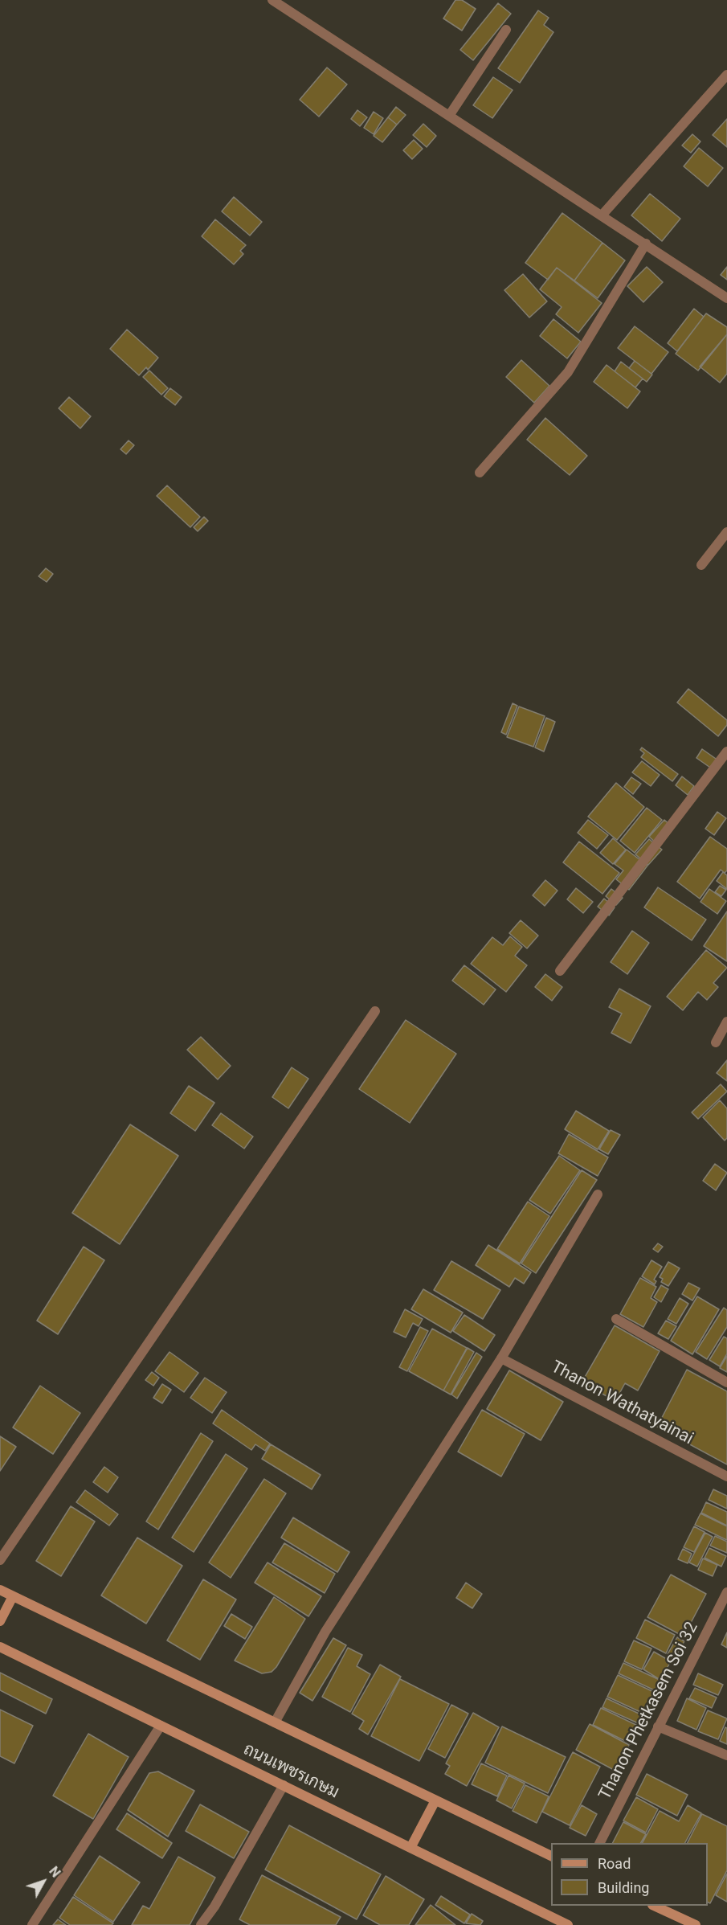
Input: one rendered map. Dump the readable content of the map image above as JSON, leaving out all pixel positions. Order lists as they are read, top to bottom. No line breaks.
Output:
{"streets":{"main road":["ถนนเพชรเกษม"],"street":["Thanon Wathatyainai","Thanon Phetkasem Soi 32"]},"legend":["Road","Building"],"north":"top right"}
